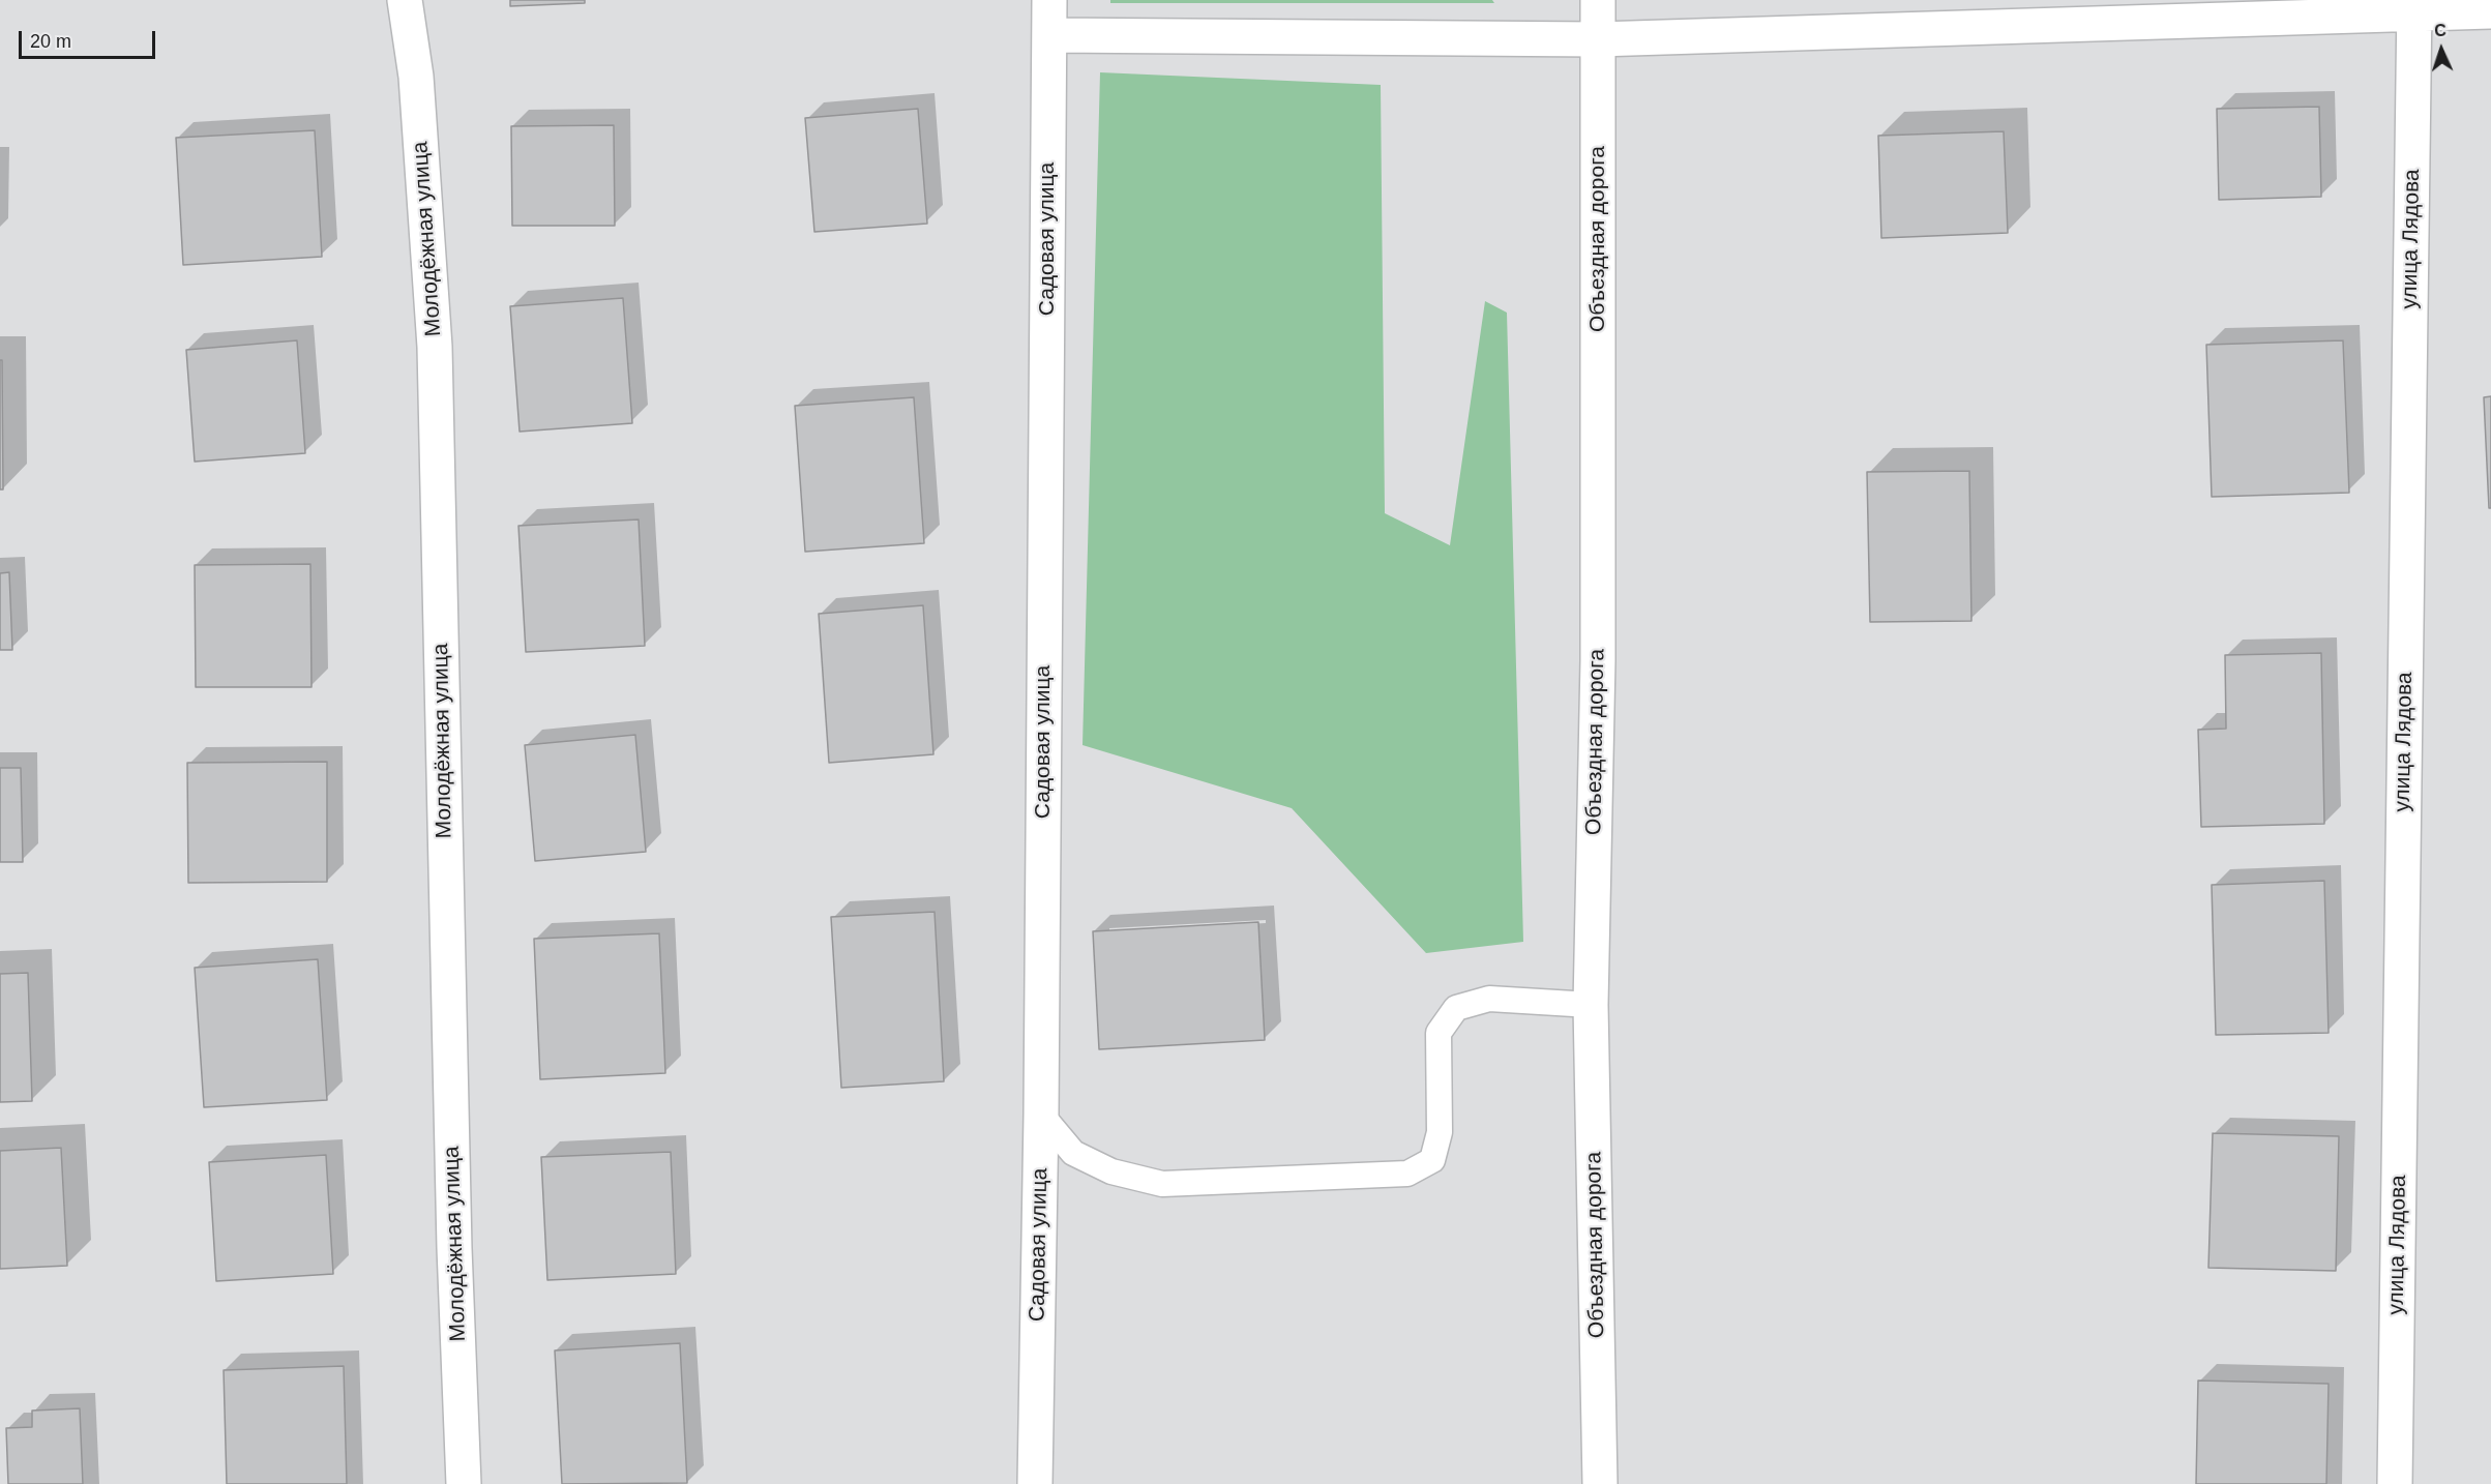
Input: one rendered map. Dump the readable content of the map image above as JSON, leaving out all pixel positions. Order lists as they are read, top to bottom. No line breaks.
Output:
{"streets":{"street":["Молодёжная улица","Садовая улица","Объездная дорога","улица Лядова"]},"scale_bar":"20 m","north":"top"}
